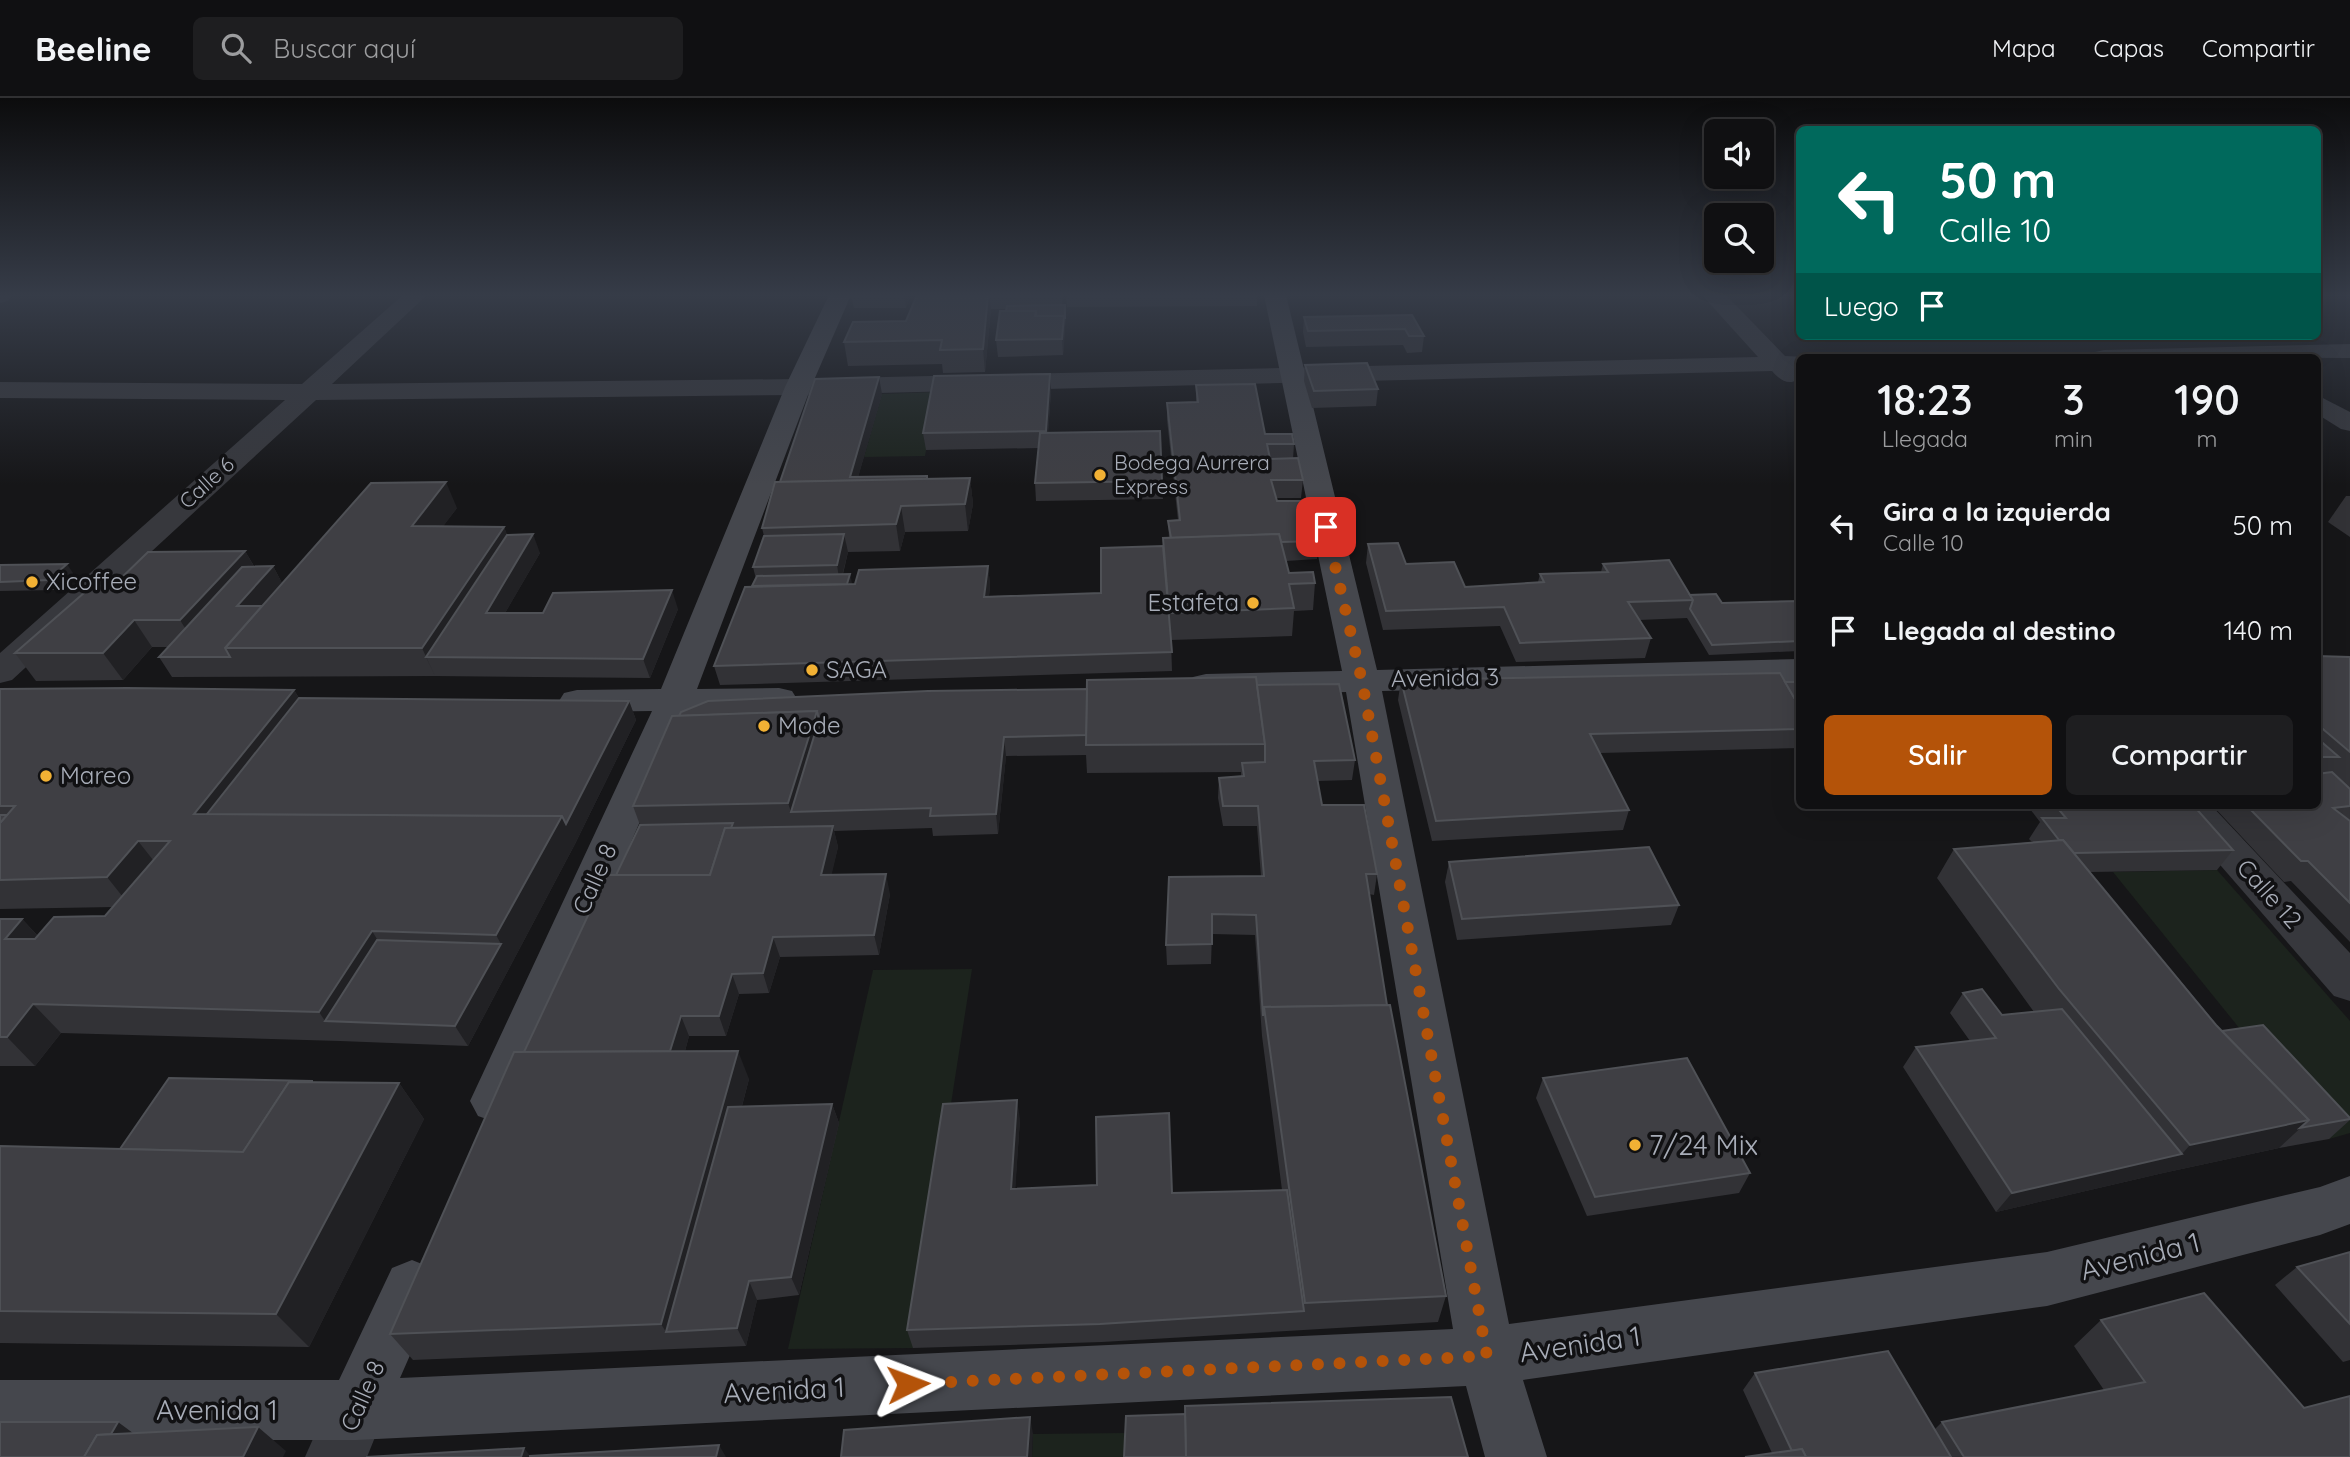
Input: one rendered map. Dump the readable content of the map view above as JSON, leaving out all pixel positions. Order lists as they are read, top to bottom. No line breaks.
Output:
{"streets":{"main road":["Avenida 3","Calle 8","Avenida 1"],"street":["Calle 6","Calle 12"]},"crossings":[["Calle 8","Avenida 1"]],"places":["Bodega Aurrera Express","Xicoffee","Estafeta","SAGA","Mode","Mareo","7/24 Mix"],"page":{"header":"Beeline","search":"Buscar aquí","nav":["Mapa","Capas","Compartir"],"turn":["50 m","Calle 10"],"then":"Luego","eta":["18:23","Llegada","3","min","190","m"],"list":[{"name":"Gira a la izquierda","note":"Calle 10","value":"50 m"},{"name":"Llegada al destino","value":"140 m"}],"buttons":["Salir","Compartir"]}}
